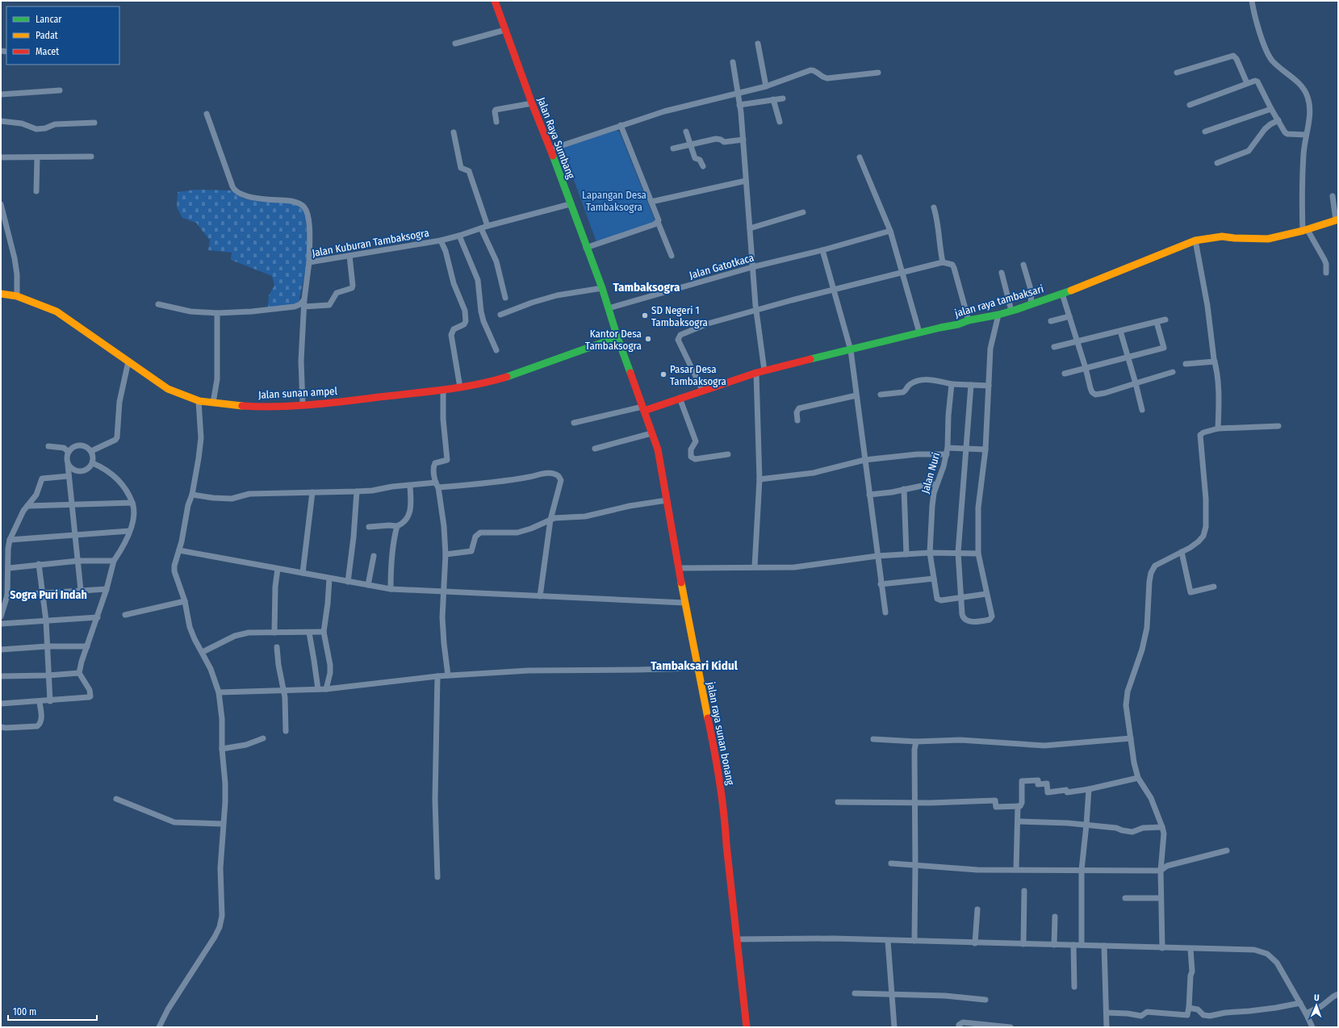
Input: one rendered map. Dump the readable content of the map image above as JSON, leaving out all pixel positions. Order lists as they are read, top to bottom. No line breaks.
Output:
{"streets":{"main road":["Jalan Raya Sumbang","jalan raya tambaksari","Jalan sunan ampel","jalan raya sunan bonang"],"street":["Jalan Kuburan Tambaksogra","Jalan Gatotkaca","Jalan Nuri"]},"crossings":[["Jalan Raya Sumbang","Jalan Kuburan Tambaksogra"],["Jalan Raya Sumbang","Jalan Gatotkaca"],["Jalan Raya Sumbang","Jalan sunan ampel"],["Jalan Raya Sumbang","jalan raya sunan bonang"],["Jalan Kuburan Tambaksogra","Jalan sunan ampel"],["jalan raya tambaksari","jalan raya sunan bonang"],["Jalan sunan ampel","jalan raya sunan bonang"]],"districts":["Tambaksogra","Sogra Puri Indah","Tambaksari Kidul"],"parks":["Lapangan Desa Tambaksogra"],"places":["SD Negeri 1 Tambaksogra","Kantor Desa Tambaksogra","Pasar Desa Tambaksogra"],"legend":["Lancar","Padat","Macet"],"scale_bar":"100 m","north":"top"}
